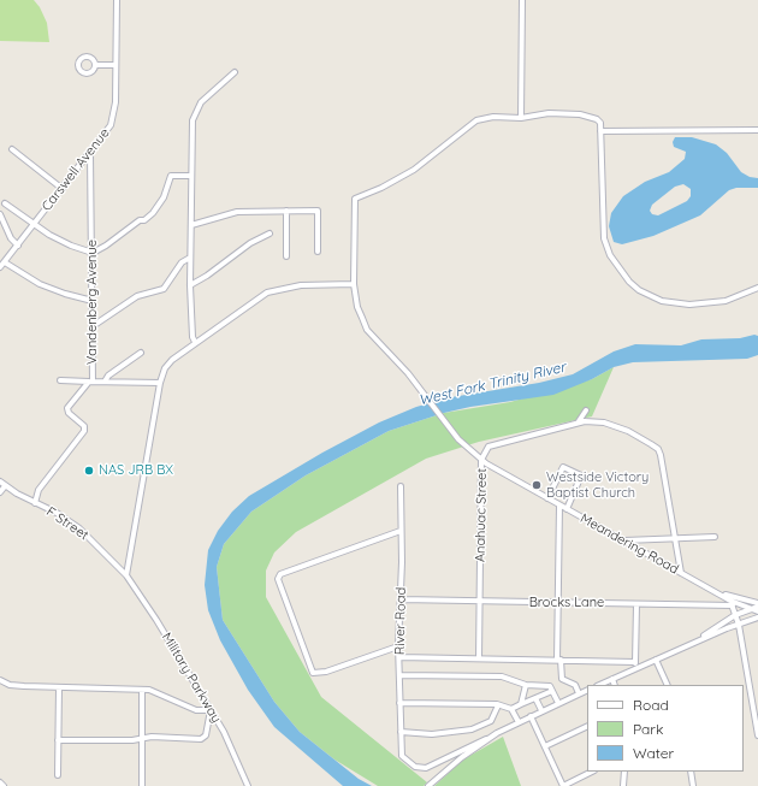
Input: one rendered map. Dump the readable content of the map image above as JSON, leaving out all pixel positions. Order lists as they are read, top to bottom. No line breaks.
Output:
{"streets":{"street":["Carswell Avenue","Vandenberg Avenue","Anahuac Street","F Street","Meandering Road","Brocks Lane","River Road","Military Parkway"]},"crossings":[["Carswell Avenue","Vandenberg Avenue"],["Vandenberg Avenue","F Street"],["Anahuac Street","Meandering Road"],["Anahuac Street","Brocks Lane"],["F Street","Military Parkway"],["Meandering Road","Brocks Lane"],["Brocks Lane","River Road"]],"water":["West Fork Trinity River"],"places":["NAS JRB BX","Westside Victory Baptist Church"],"legend":["Road","Park","Water"]}
